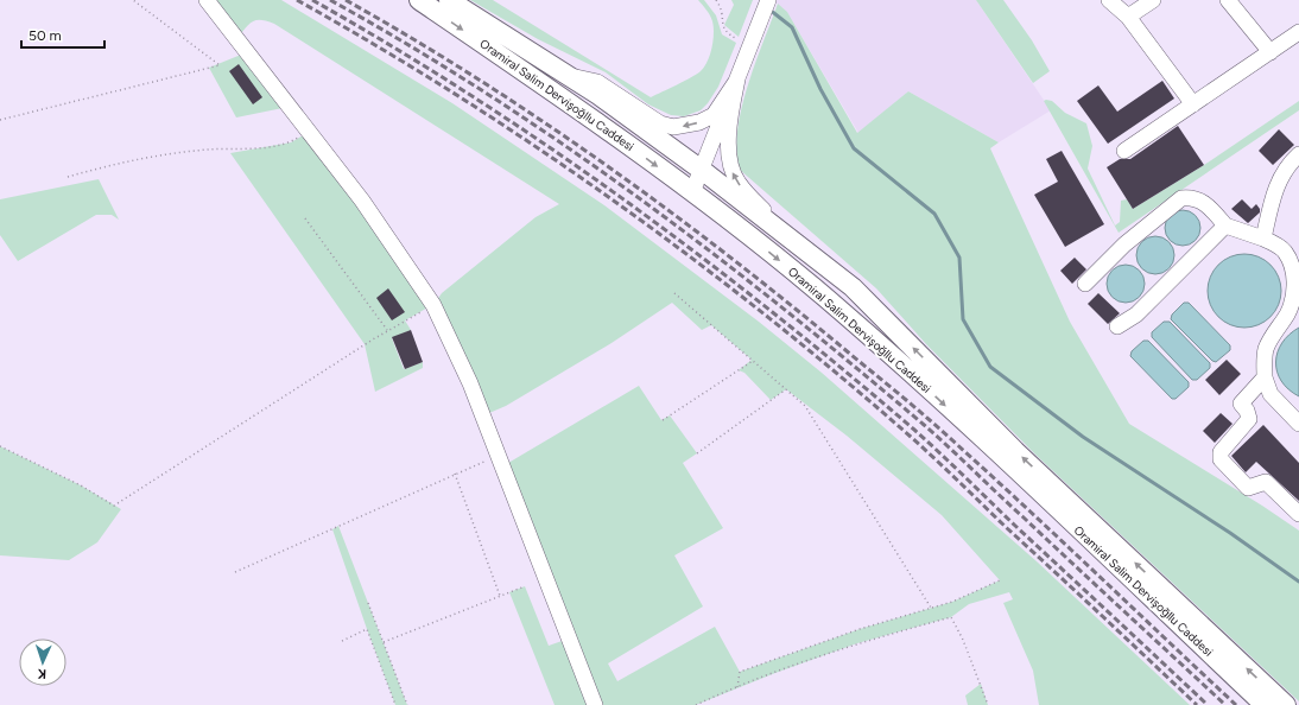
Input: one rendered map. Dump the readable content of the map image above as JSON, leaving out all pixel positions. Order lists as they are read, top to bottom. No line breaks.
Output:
{"streets":{"main road":["Oramiral Salim Dervişoğllu Caddesi"]},"scale_bar":"50 m","north":"bottom"}
